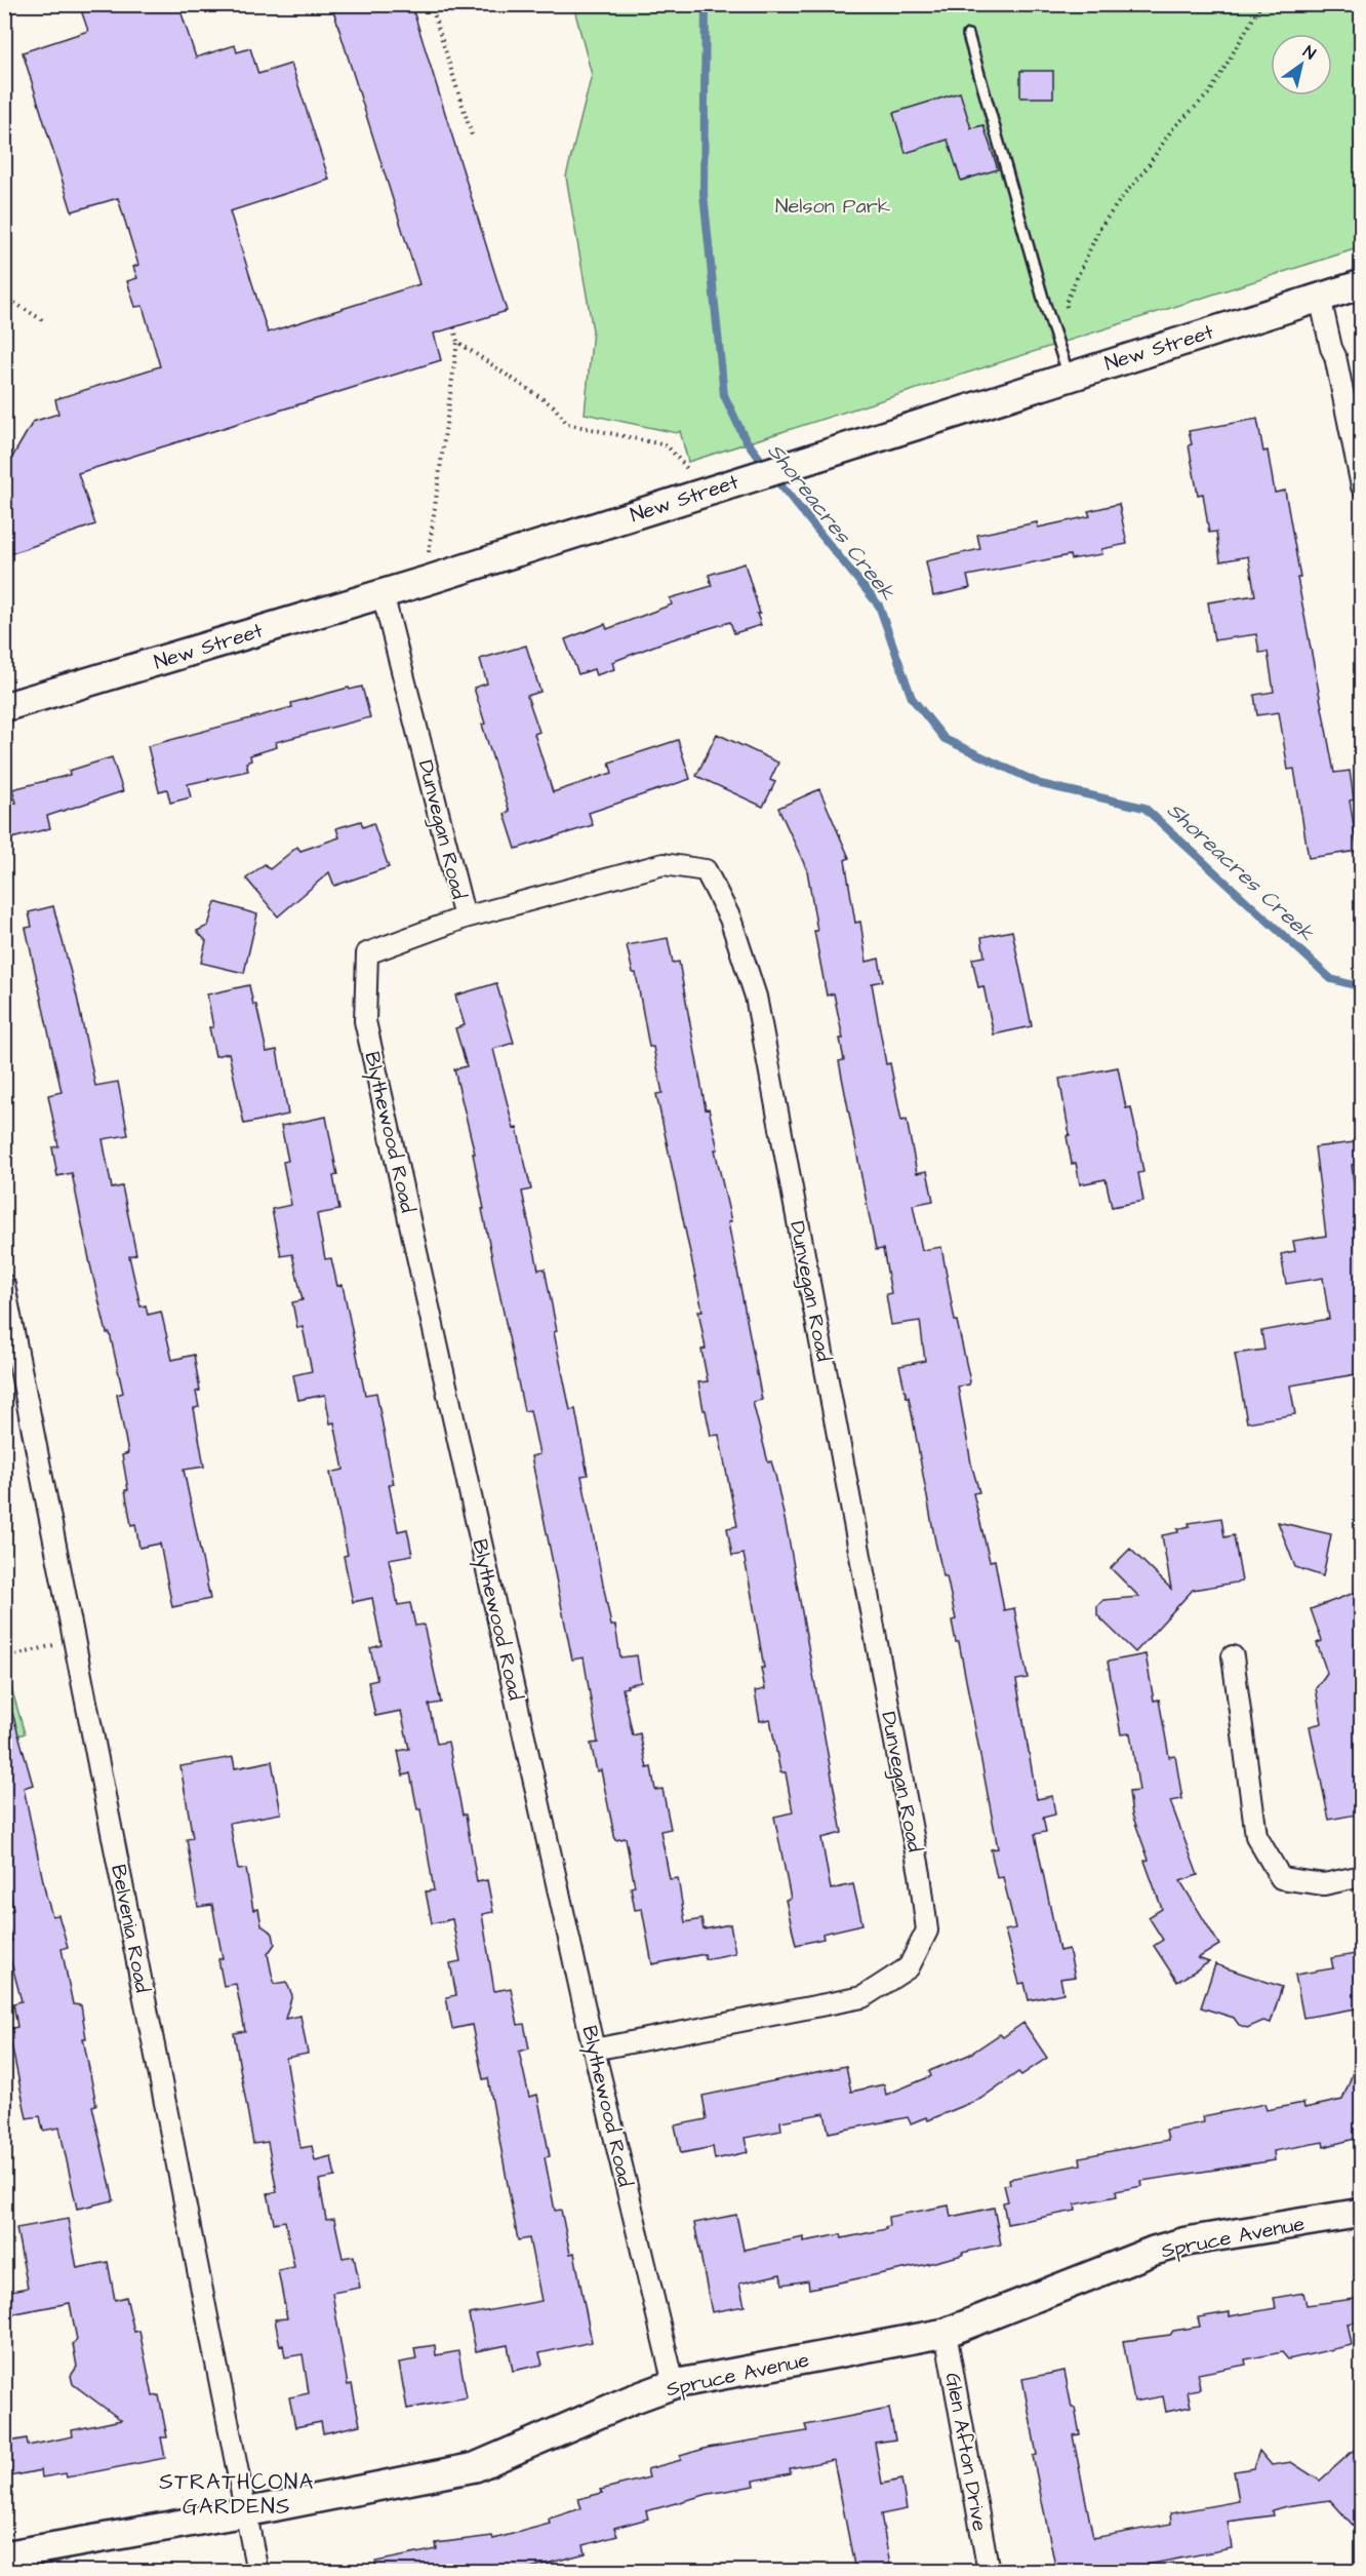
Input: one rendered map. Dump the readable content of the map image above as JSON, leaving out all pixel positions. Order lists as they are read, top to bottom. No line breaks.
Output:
{"streets":{"main road":["New Street","Spruce Avenue"],"street":["Dunvegan Road","Blythewood Road","Belvenia Road","Glen Afton Drive"]},"crossings":[["New Street","Dunvegan Road"],["Dunvegan Road","Blythewood Road"],["Blythewood Road","Spruce Avenue"],["Belvenia Road","Spruce Avenue"],["Spruce Avenue","Glen Afton Drive"]],"districts":["STRATHCONA GARDENS"],"water":["Shoreacres Creek"],"parks":["Nelson Park"],"north":"top right"}
